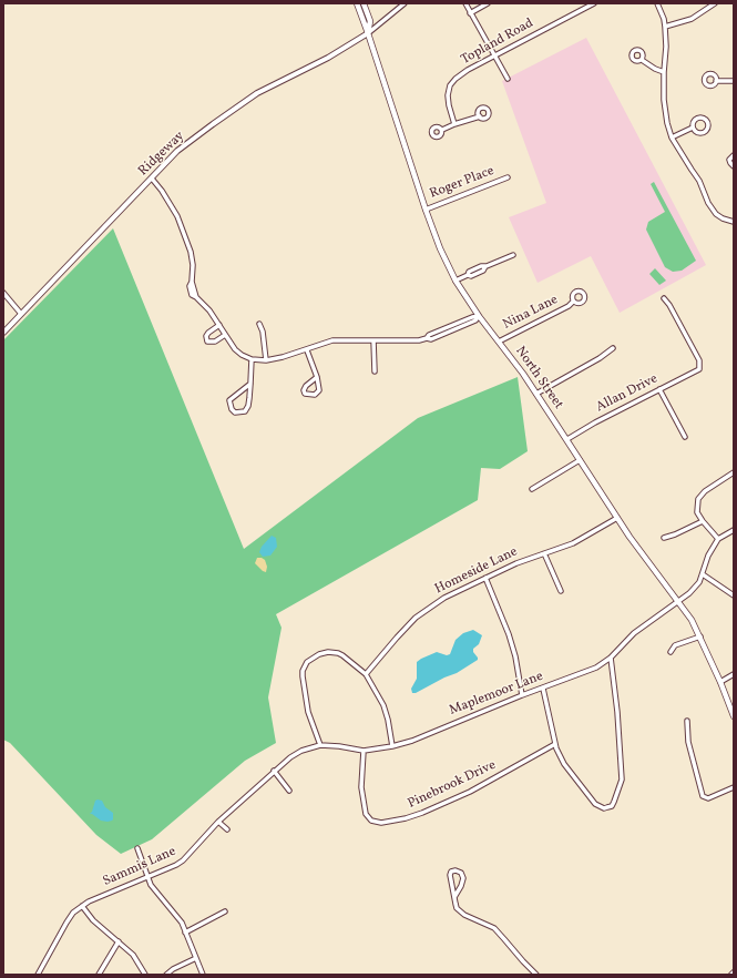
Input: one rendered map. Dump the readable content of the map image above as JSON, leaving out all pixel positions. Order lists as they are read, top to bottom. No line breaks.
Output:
{"streets":{"main road":["North Street"],"street":["Topland Road","Ridgeway","Roger Place","Nina Lane","Allan Drive","Homeside Lane","Maplemoor Lane","Pinebrook Drive","Sammis Lane"]},"crossings":[["Ridgeway","North Street"],["Roger Place","North Street"],["Nina Lane","North Street"],["North Street","Allan Drive"],["North Street","Homeside Lane"],["North Street","Maplemoor Lane"],["Maplemoor Lane","Pinebrook Drive"],["Maplemoor Lane","Sammis Lane"]]}
